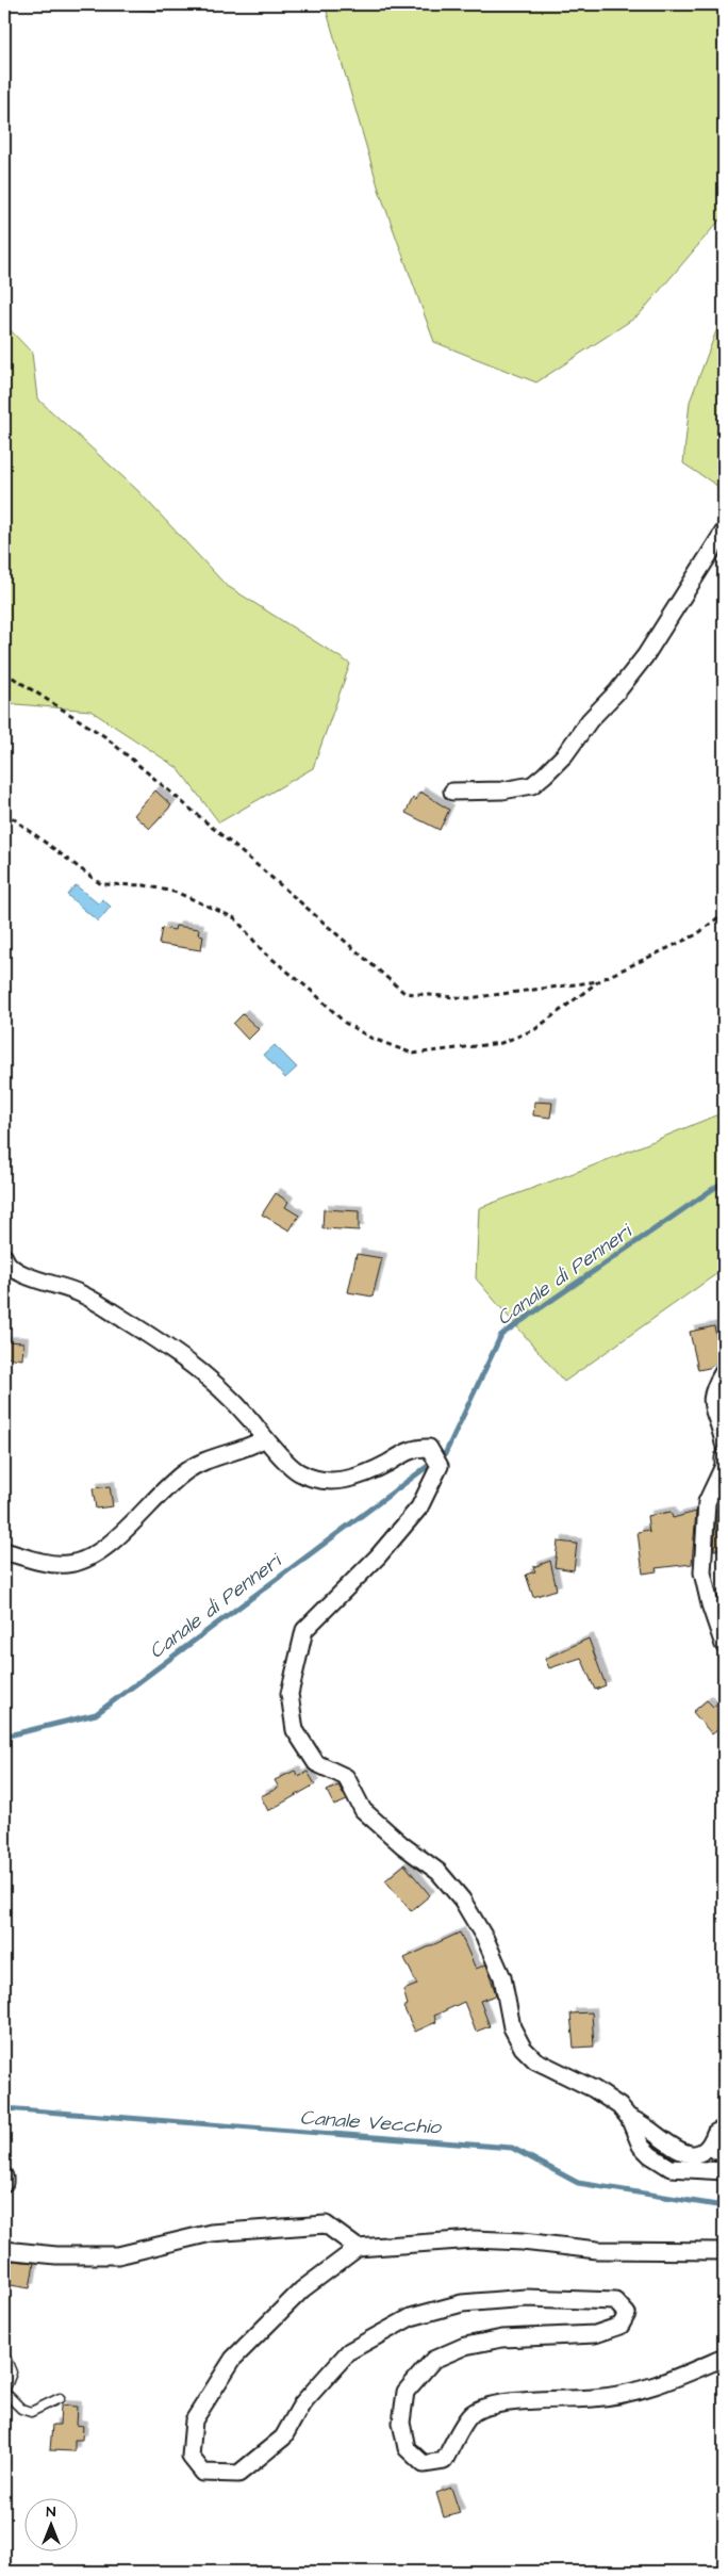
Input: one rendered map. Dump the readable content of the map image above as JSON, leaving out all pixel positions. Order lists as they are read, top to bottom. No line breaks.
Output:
{"water":["Canale di Penneri","Canale Vecchio"],"north":"top"}
